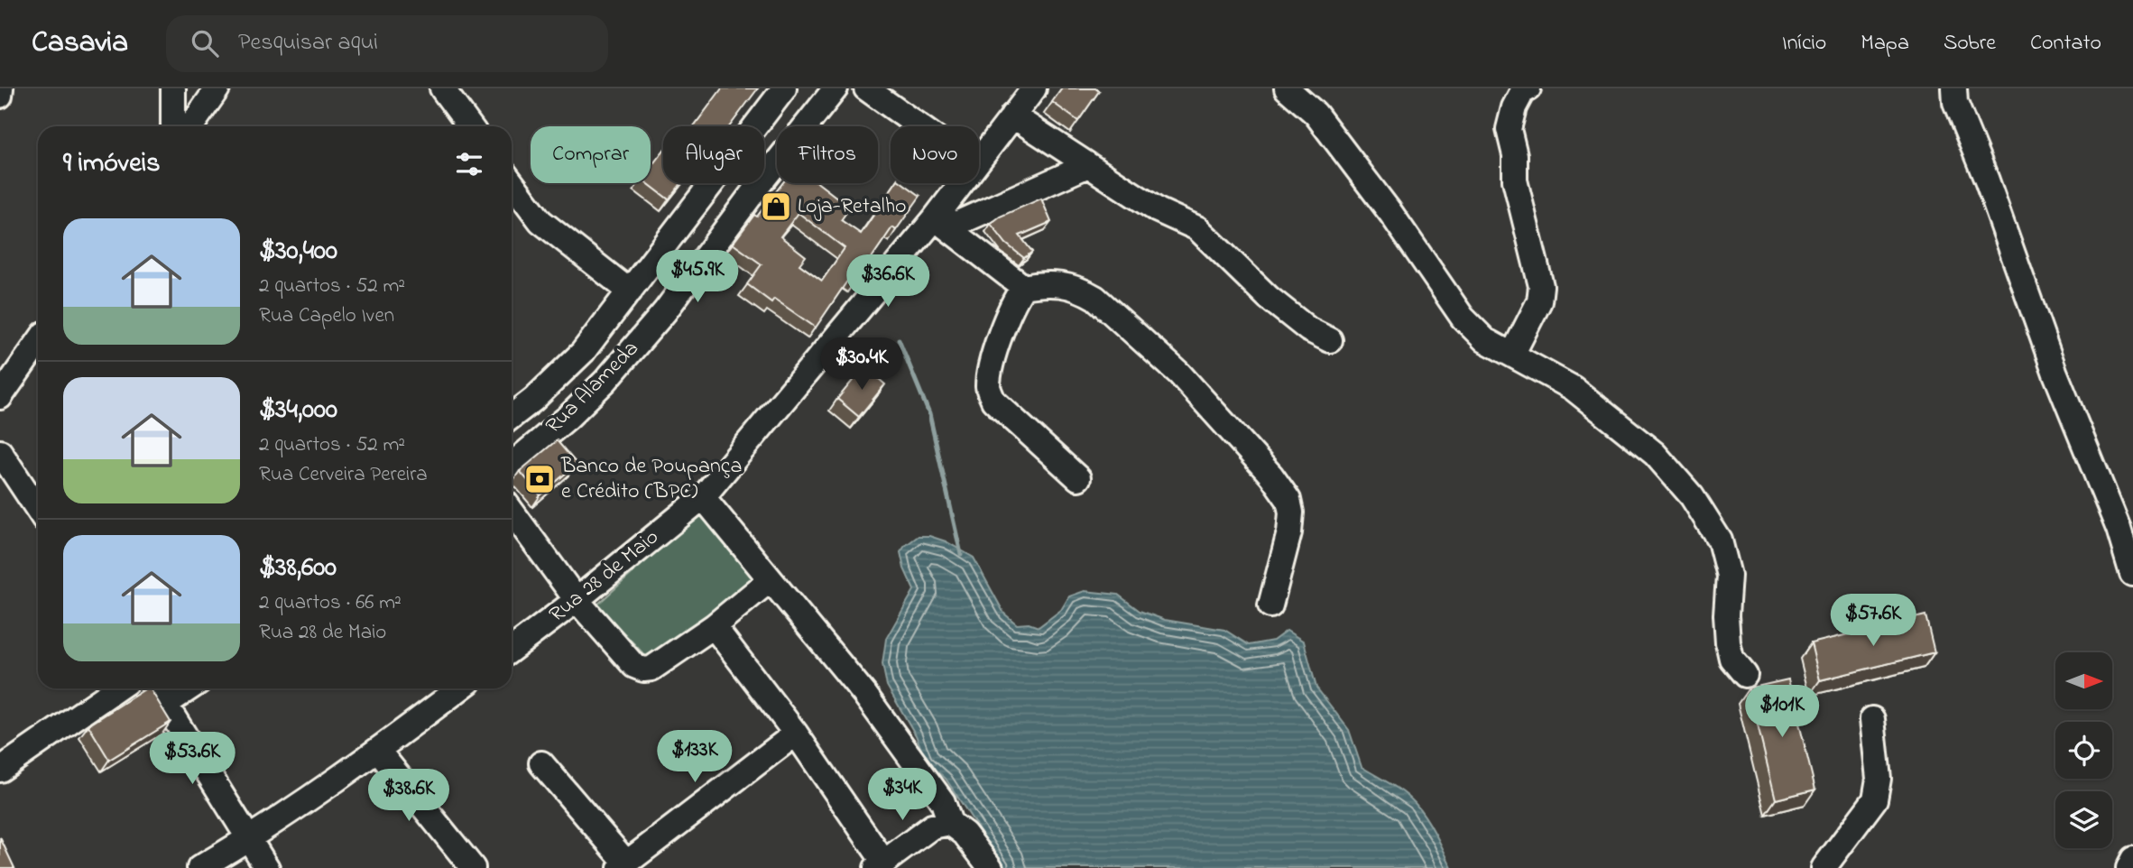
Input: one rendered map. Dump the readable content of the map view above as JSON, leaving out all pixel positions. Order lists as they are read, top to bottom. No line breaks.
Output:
{"streets":{"street":["Rua Alameda","Rua 28 de Maio"]},"places":{"shop":["Loja-Retalho"],"bank":["Banco de Poupança e Crédito (BPC)"]},"north":"right","page":{"header":"Casavia","search":"Pesquisar aqui","nav":["Início","Mapa","Sobre","Contato"],"chip":["Comprar","Alugar","Filtros","Novo"],"heading":"9 imóveis","list":[{"name":"$30,400","note":"2 quartos · 52 m² · Rua Capelo Iven"},{"name":"$34,000","note":"2 quartos · 52 m² · Rua Cerveira Pereira"},{"name":"$38,600","note":"2 quartos · 66 m² · Rua 28 de Maio"}],"price":["$45.9K","$36.6K","$30.4K","$57.6K","$101K","$133K","$53.6K","$34K","$38.6K"]}}
